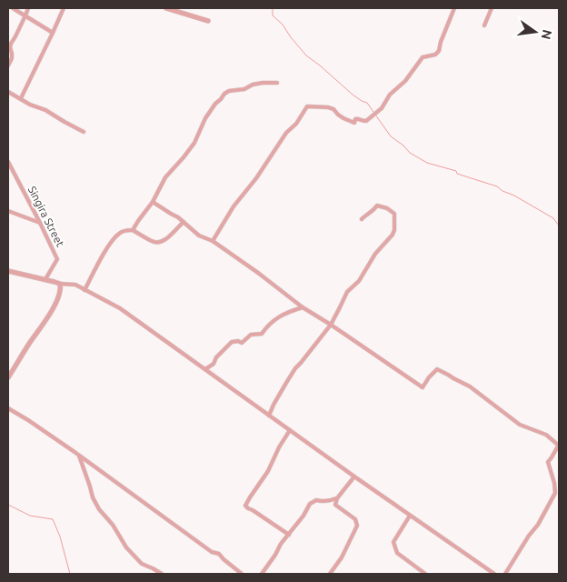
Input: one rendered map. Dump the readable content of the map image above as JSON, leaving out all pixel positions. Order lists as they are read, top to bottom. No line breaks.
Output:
{"streets":{"street":["Singira Street"]},"north":"right"}
